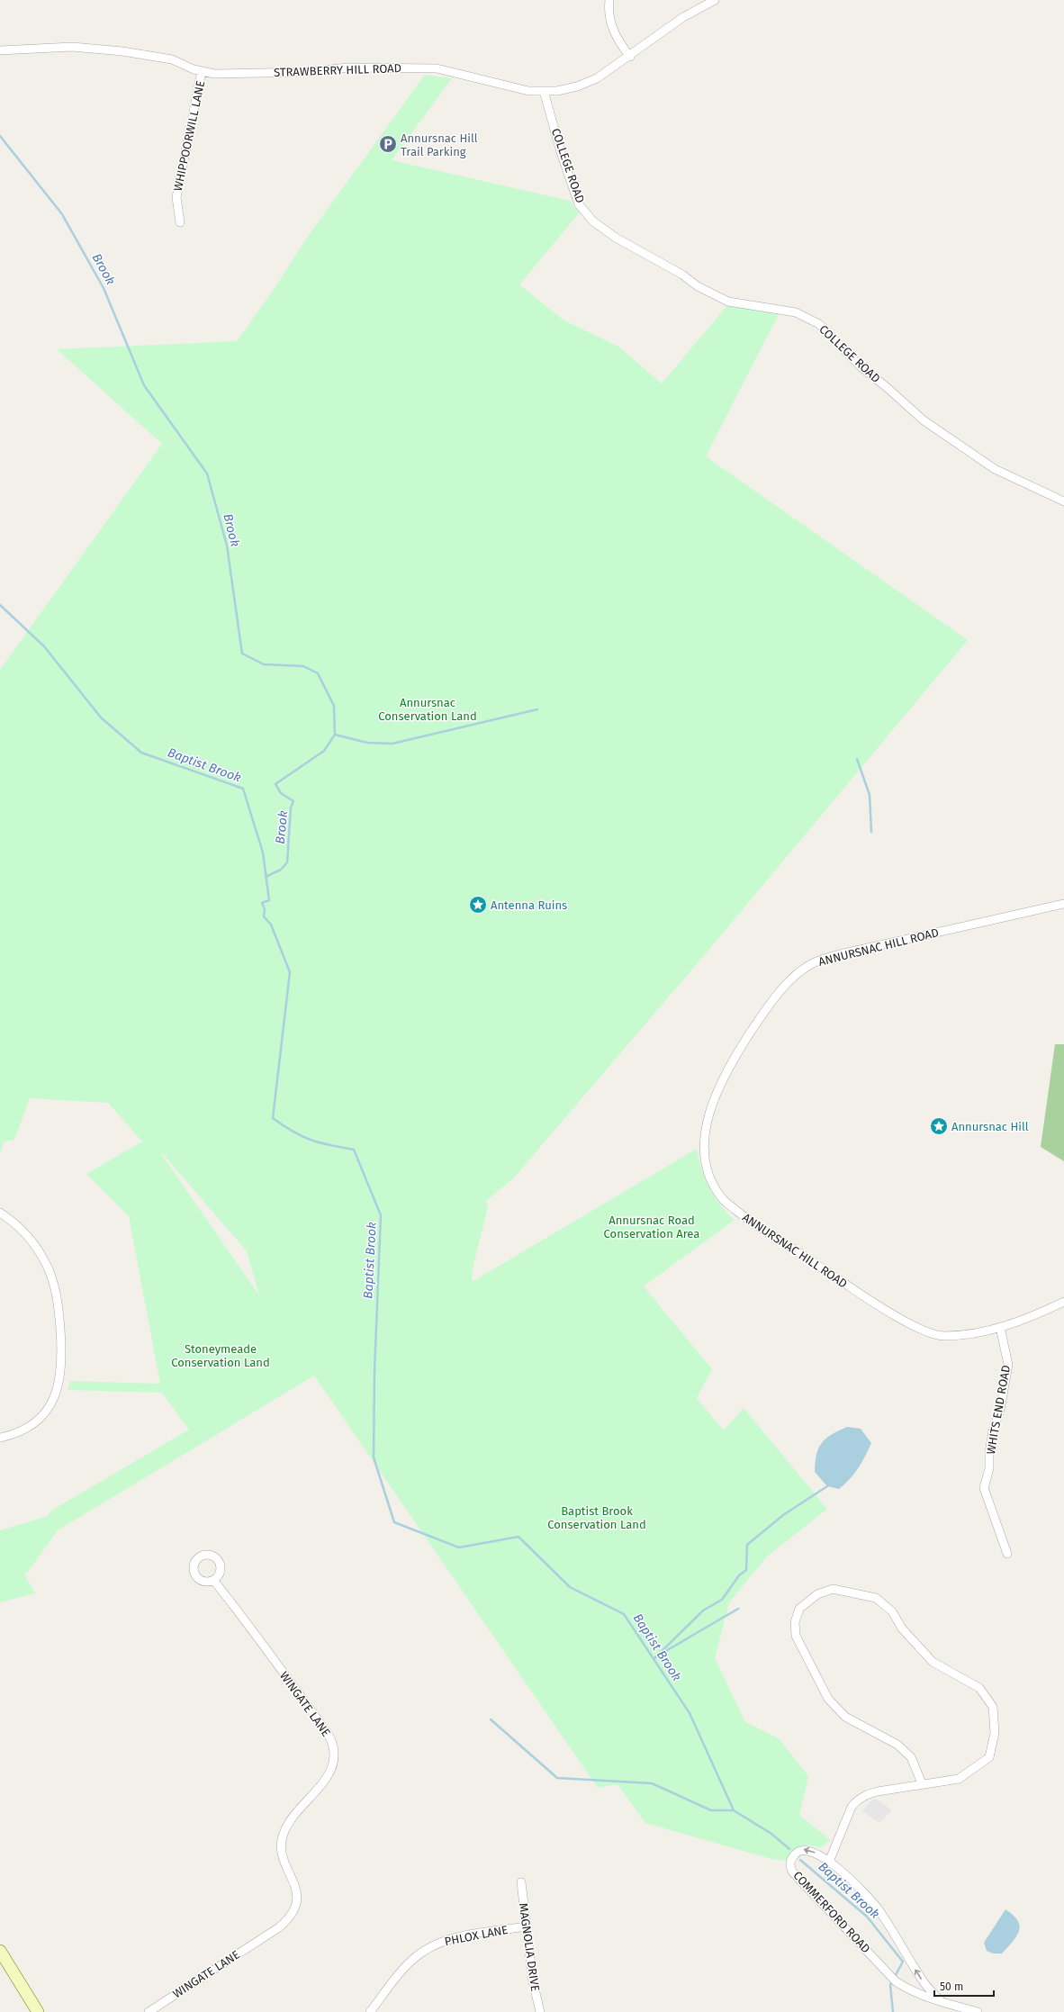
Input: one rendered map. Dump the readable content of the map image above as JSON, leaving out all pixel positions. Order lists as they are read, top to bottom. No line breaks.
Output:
{"streets":{"street":["STRAWBERRY HILL ROAD","WHIPPOORWILL LANE","COLLEGE ROAD","ANNURSNAC HILL ROAD","WHITS END ROAD","WINGATE LANE","COMMERFORD ROAD","PHLOX LANE","MAGNOLIA DRIVE"]},"crossings":[["STRAWBERRY HILL ROAD","WHIPPOORWILL LANE"],["STRAWBERRY HILL ROAD","COLLEGE ROAD"],["ANNURSNAC HILL ROAD","WHITS END ROAD"],["PHLOX LANE","MAGNOLIA DRIVE"]],"water":["Brook","Baptist Brook"],"parks":["Annursnac Conservation Land","Annursnac Road Conservation Area","Stoneymeade Conservation Land","Baptist Brook Conservation Land"],"places":{"parking":["Annursnac Hill Trail Parking"],"place":["Antenna Ruins","Annursnac Hill"]},"scale_bar":"50 m"}
